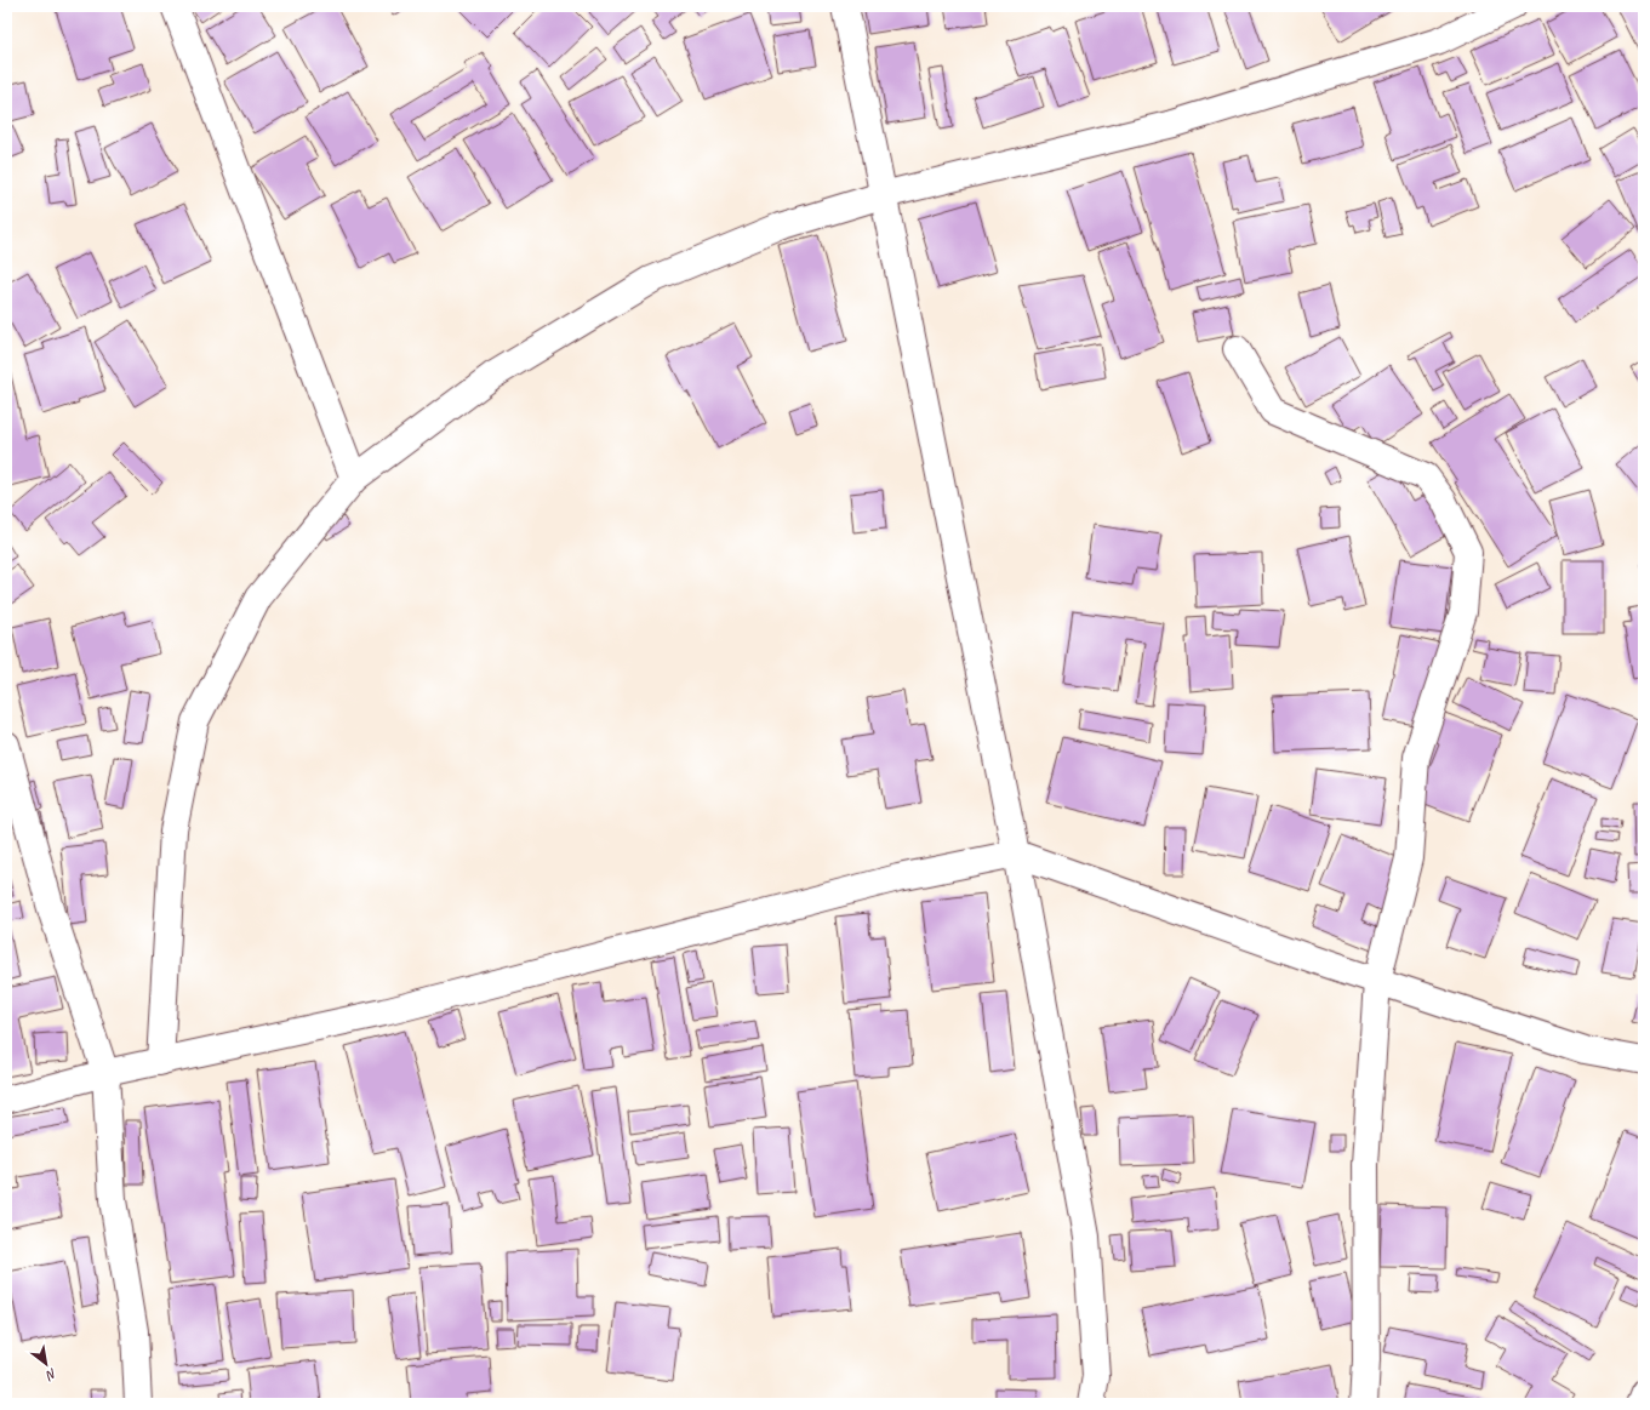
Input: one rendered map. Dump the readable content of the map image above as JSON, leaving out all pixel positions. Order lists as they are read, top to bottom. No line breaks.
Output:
{"north":"bottom right"}
